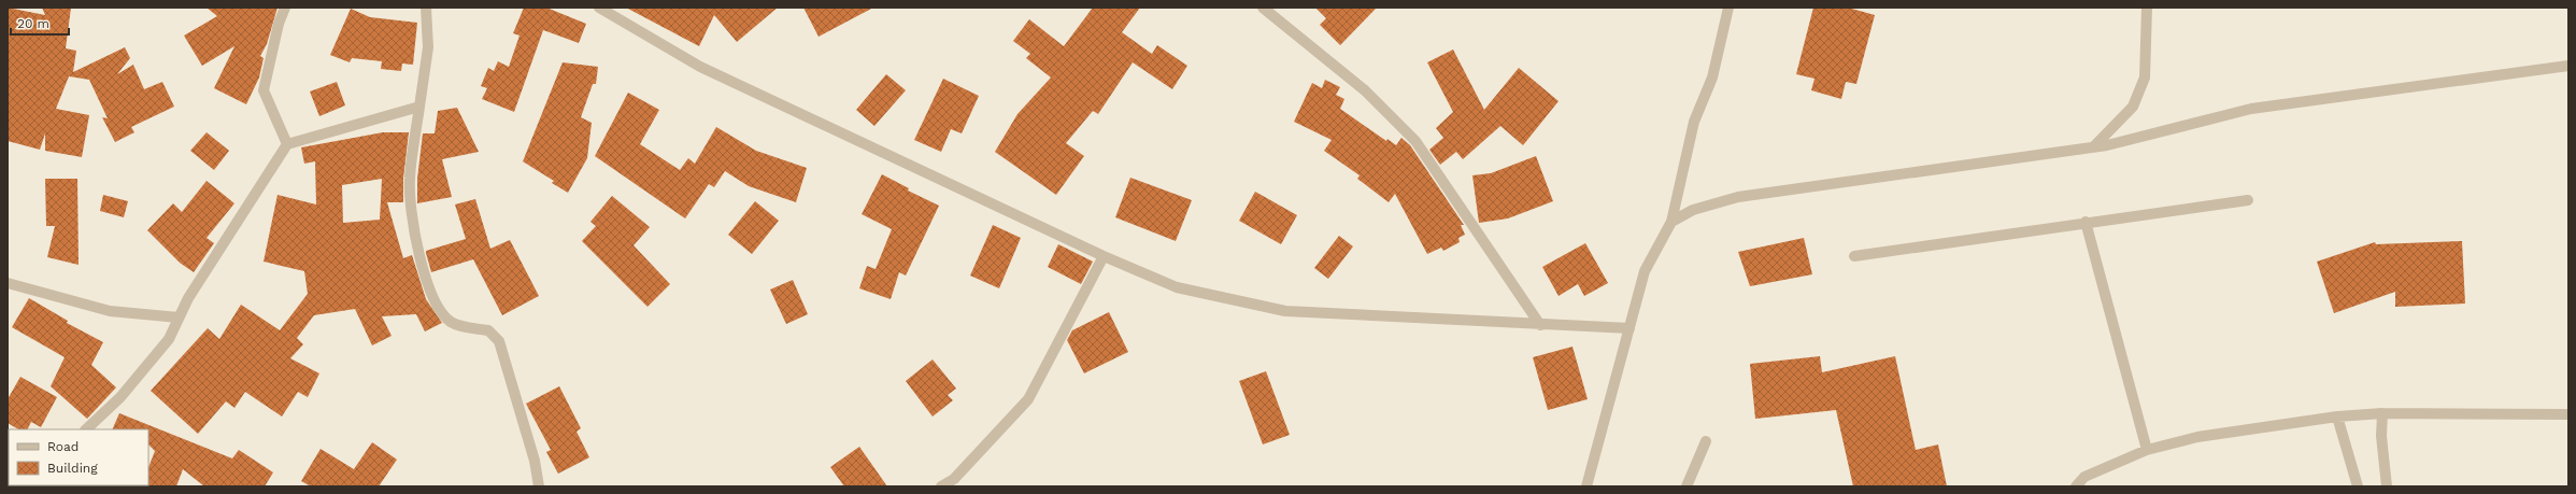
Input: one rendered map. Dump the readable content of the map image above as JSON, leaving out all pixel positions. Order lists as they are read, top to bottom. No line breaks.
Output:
{"legend":["Road","Building"],"scale_bar":"20 m"}
